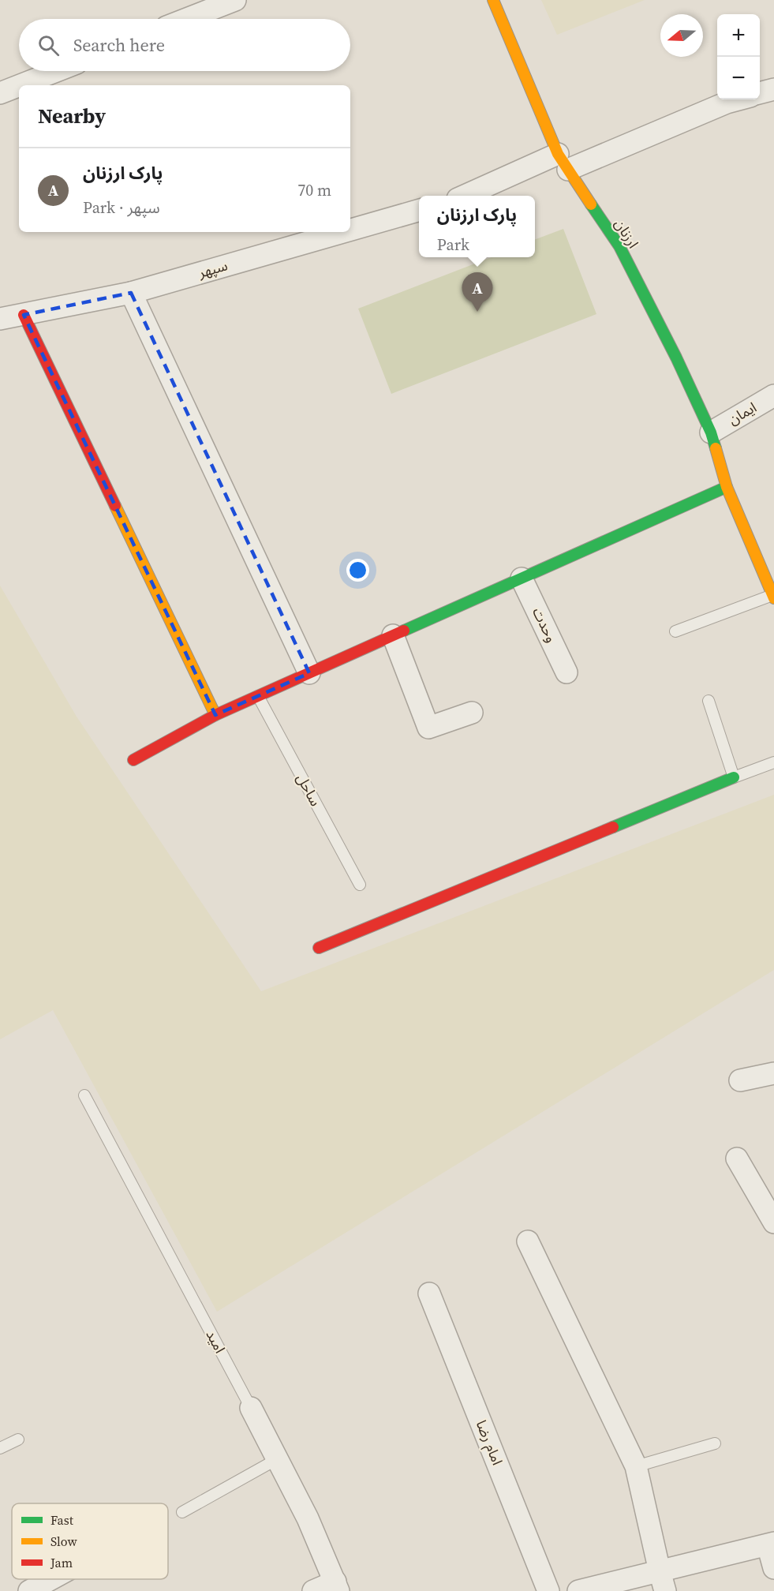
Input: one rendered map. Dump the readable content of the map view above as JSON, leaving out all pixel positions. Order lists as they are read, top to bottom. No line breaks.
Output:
{"streets":{"street":["ارزنان","سپهر","ایمان","وحدت","امید","امام رضا"],"lane":["ساحل"]},"crossings":[["ارزنان","ایمان"]],"legend":["Fast","Slow","Jam"],"north":"left","page":{"map_buttons":["+","−"],"search":"Search here","heading":"Nearby","list":[{"mark":"A","name":"پارک ارزنان","note":"Park · سپهر","value":"70 m"}],"popup":["پارک ارزنان","Park"],"pins":"A"}}
